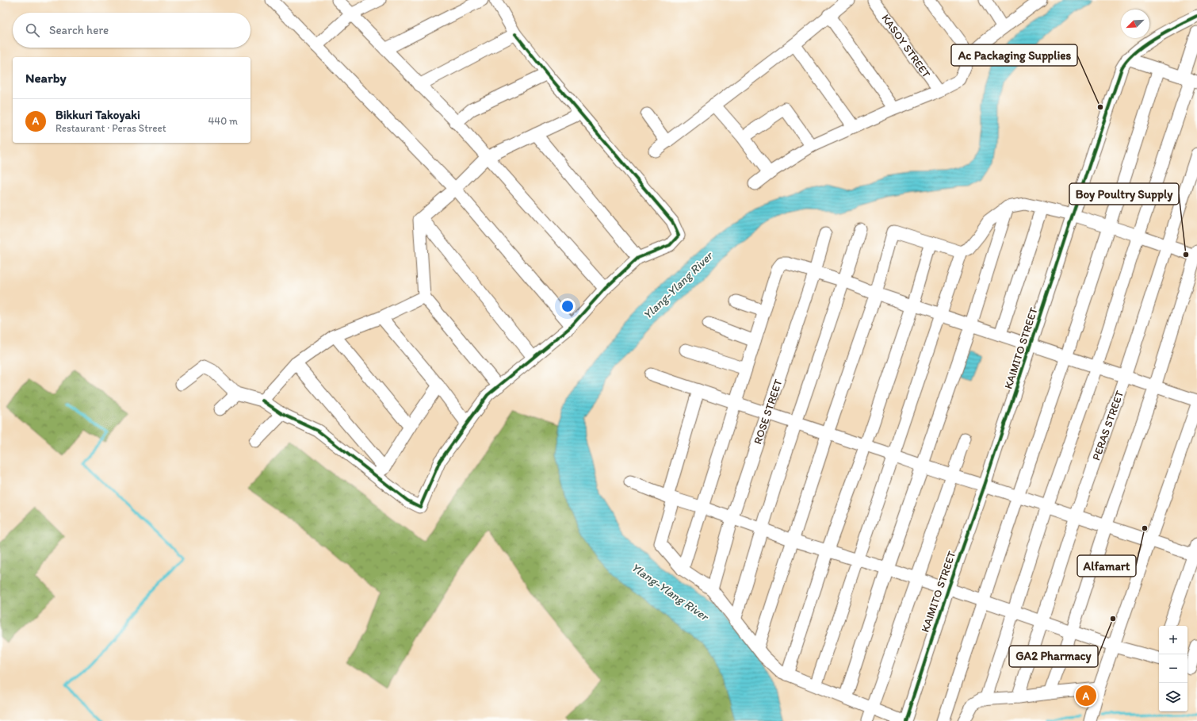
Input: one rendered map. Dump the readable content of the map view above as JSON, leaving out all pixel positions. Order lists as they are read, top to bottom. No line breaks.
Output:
{"streets":{"street":["KASOY STREET","KAIMITO STREET","ROSE STREET","PERAS STREET"]},"water":["Ylang-Ylang River"],"places":["Ac Packaging Supplies","Boy Poultry Supply","Alfamart","GA2 Pharmacy"],"north":"bottom left","page":{"search":"Search here","heading":"Nearby","list":[{"mark":"A","name":"Bikkuri Takoyaki","note":"Restaurant · Peras Street","value":"440 m"}],"map_buttons":["+","−"],"pins":"A"}}
